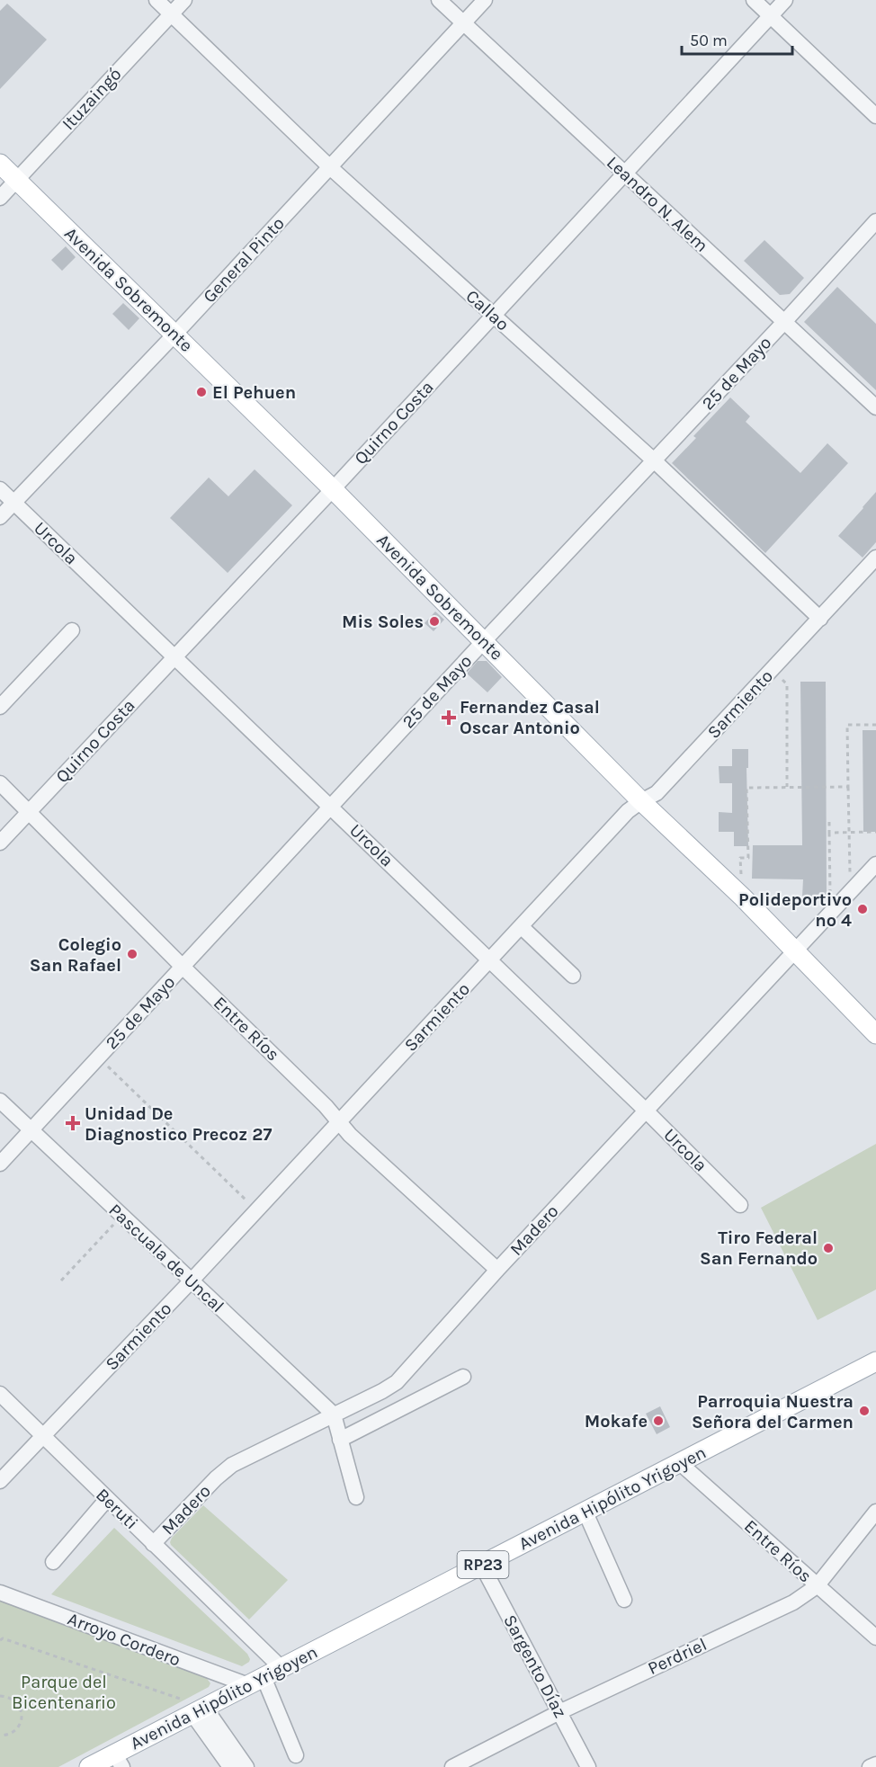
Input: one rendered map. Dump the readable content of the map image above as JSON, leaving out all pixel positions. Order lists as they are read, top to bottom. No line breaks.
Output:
{"streets":{"main road":["Avenida Sobremonte","Avenida Hipólito Yrigoyen","RP23"],"street":["Ituzaingó","Leandro N. Alem","General Pinto","Callao","25 de Mayo","Quirno Costa","Urcola","Sarmiento","Entre Ríos","Madero","Pascuala de Uncal","Beruti","Arroyo Cordero","Perdriel","Sargento Díaz"]},"crossings":[["Ituzaingó","Avenida Sobremonte"],["Ituzaingó","Callao"],["Leandro N. Alem","General Pinto"],["Leandro N. Alem","25 de Mayo"],["Leandro N. Alem","Quirno Costa"],["General Pinto","Avenida Sobremonte"],["General Pinto","Callao"],["General Pinto","Urcola"],["Avenida Sobremonte","25 de Mayo"],["Avenida Sobremonte","Quirno Costa"],["Avenida Sobremonte","Sarmiento"],["Avenida Sobremonte","Madero"],["Callao","25 de Mayo"],["Callao","Quirno Costa"],["Callao","Sarmiento"],["25 de Mayo","Urcola"],["25 de Mayo","Entre Ríos"],["25 de Mayo","Pascuala de Uncal"],["Quirno Costa","Urcola"],["Quirno Costa","Entre Ríos"],["Urcola","Sarmiento"],["Urcola","Madero"],["Sarmiento","Entre Ríos"],["Sarmiento","Pascuala de Uncal"],["Sarmiento","Beruti"],["Entre Ríos","Madero"],["Entre Ríos","Avenida Hipólito Yrigoyen"],["Entre Ríos","Perdriel"],["Madero","Pascuala de Uncal"],["Madero","Beruti"],["Avenida Hipólito Yrigoyen","Beruti"],["Avenida Hipólito Yrigoyen","Arroyo Cordero"],["Avenida Hipólito Yrigoyen","Sargento Díaz"],["Perdriel","Sargento Díaz"]],"parks":["Parque del Bicentenario"],"places":{"other":["El Pehuen","Mis Soles","Polideportivo nº 4","Colegio San Rafael","Tiro Federal San Fernando","Parroquia Nuestra Señora del Carmen","Mokafe"],"health":["Fernandez Casal Oscar Antonio","Unidad De Diagnostico Precoz 27"]},"scale_bar":"50 m"}
